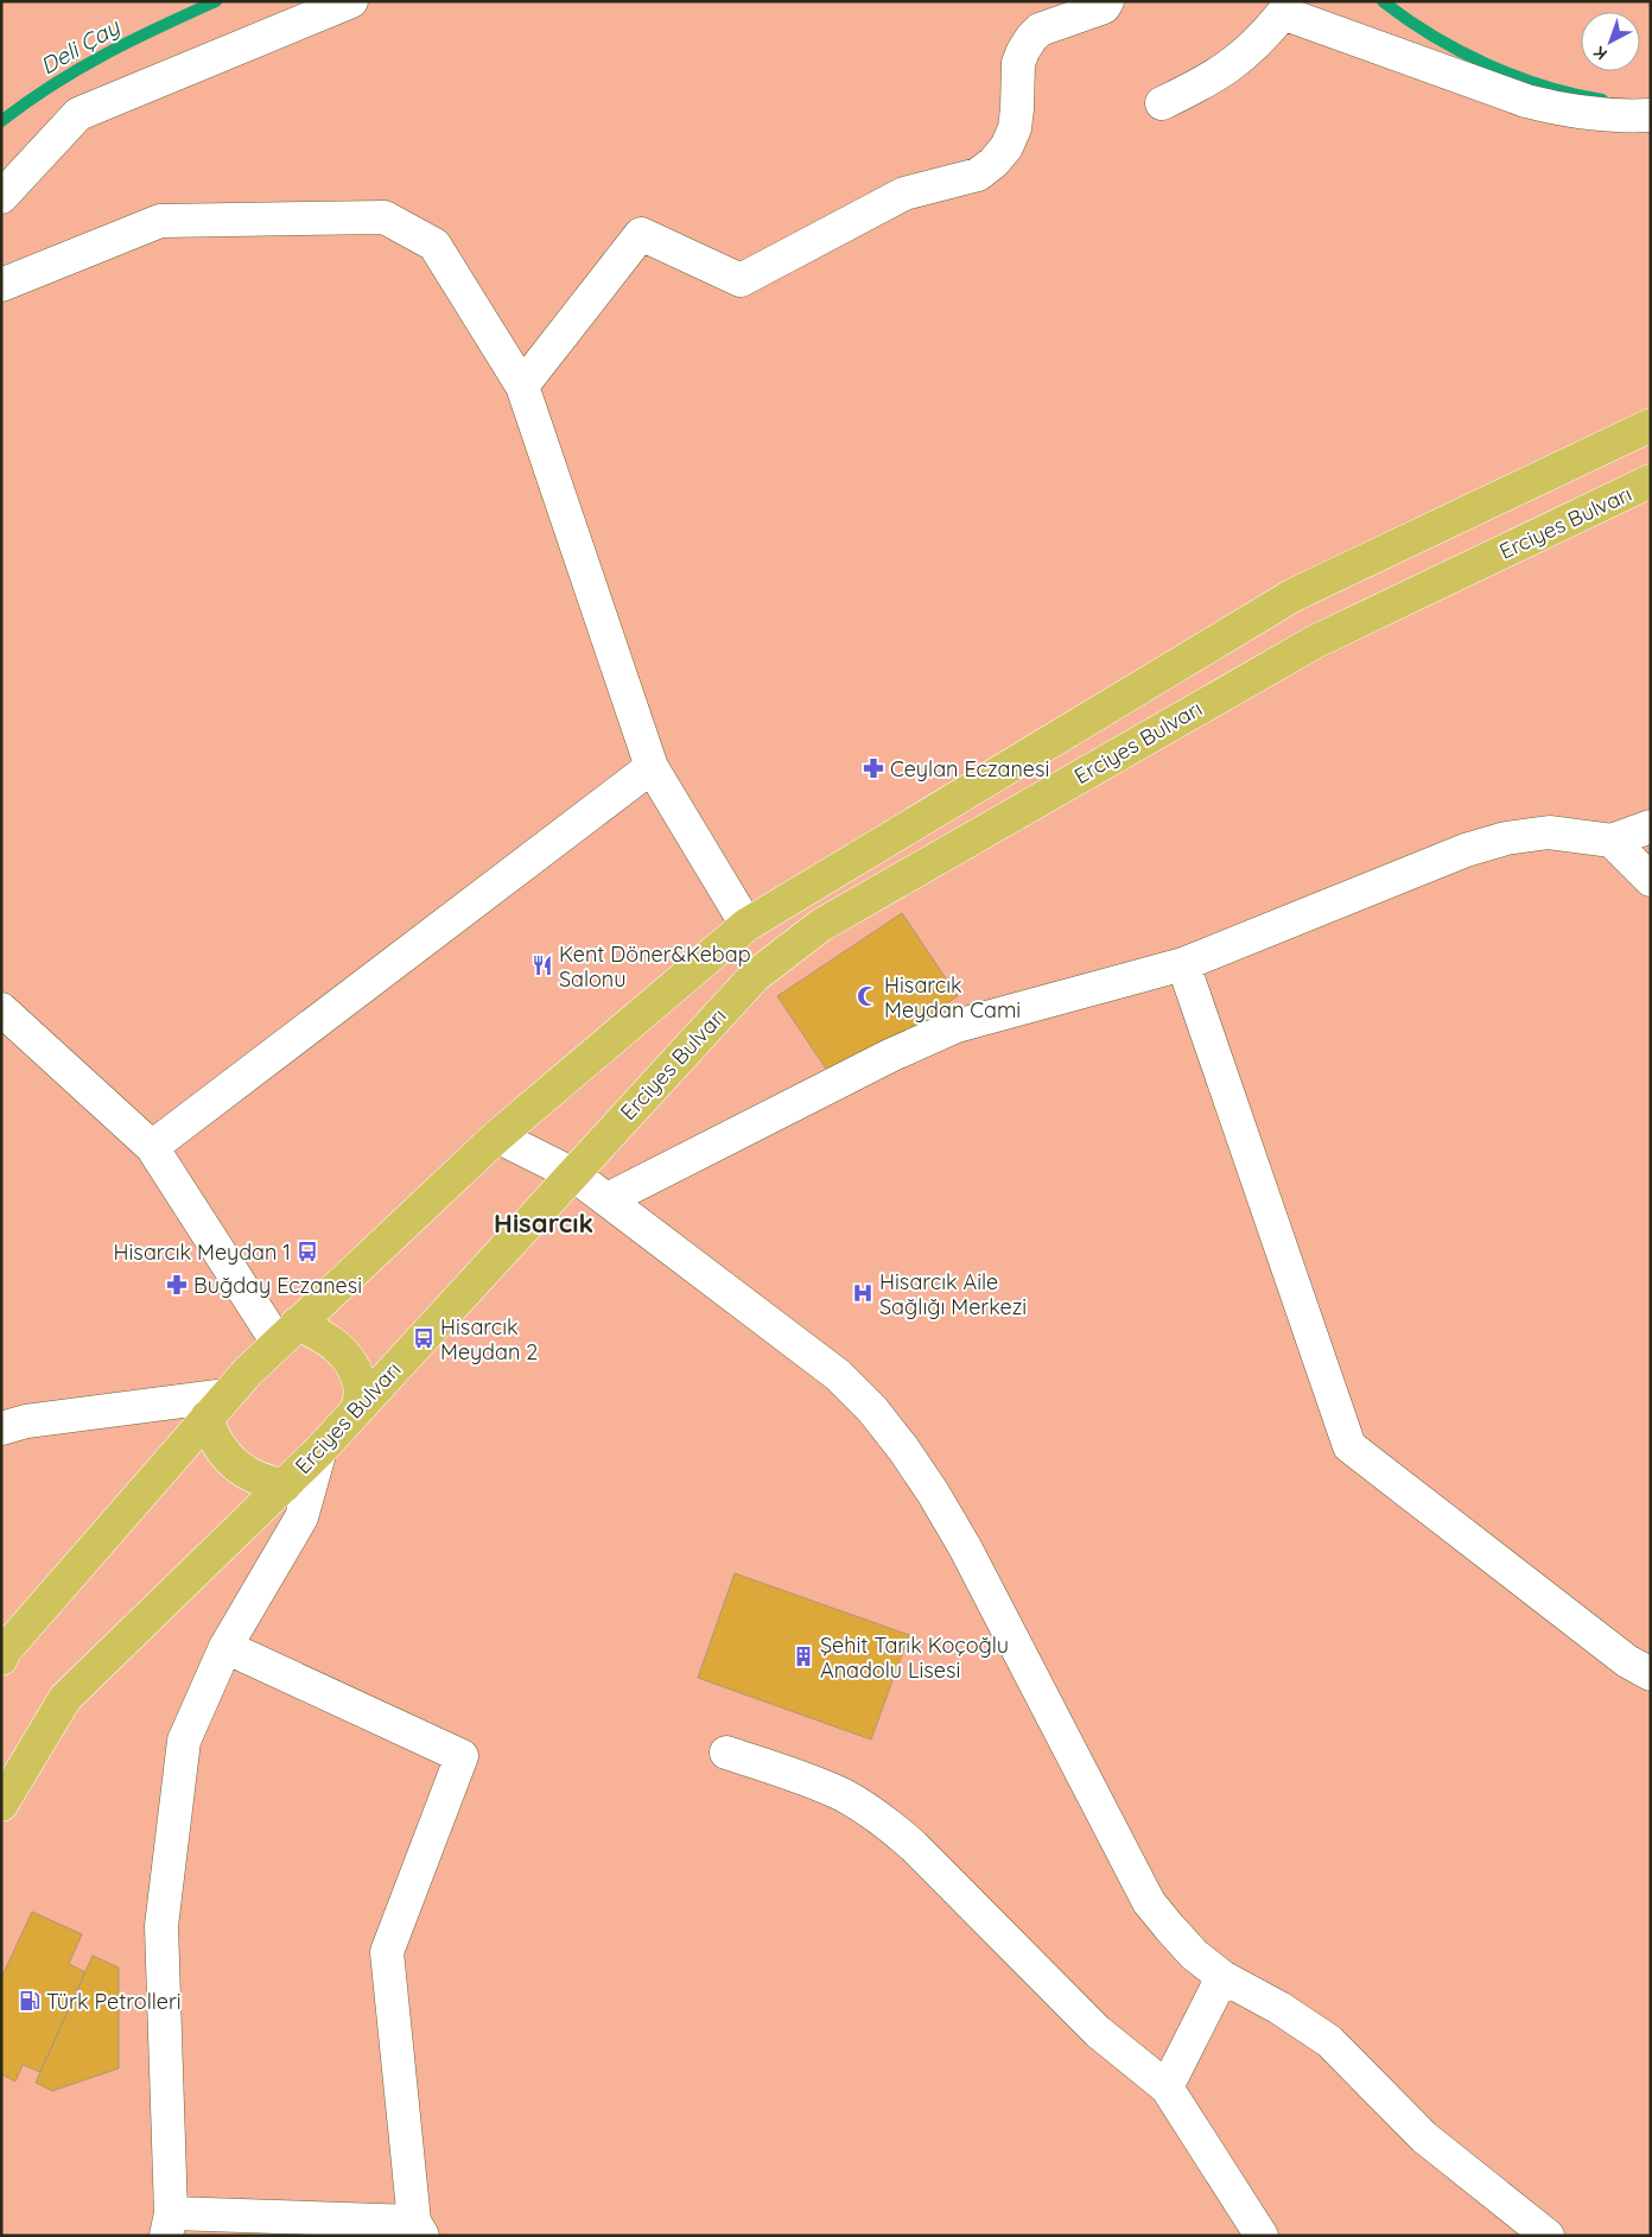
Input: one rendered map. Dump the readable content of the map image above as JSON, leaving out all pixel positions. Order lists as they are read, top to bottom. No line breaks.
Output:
{"streets":{"highway":["Erciyes Bulvarı"]},"districts":["Hisarcık"],"water":["Deli Çay"],"places":{"pharmacy":["Ceylan Eczanesi","Buğday Eczanesi"],"restaurant":["Kent Döner&Kebap Salonu"],"mosque":["Hisarcık Meydan Cami"],"bus stop":["Hisarcık Meydan 1","Hisarcık Meydan 2"],"hospital":["Hisarcık Aile Sağlığı Merkezi"],"building":["Şehit Tarık Koçoğlu Anadolu Lisesi"],"fuel station":["Türk Petrolleri"]},"north":"bottom left"}
